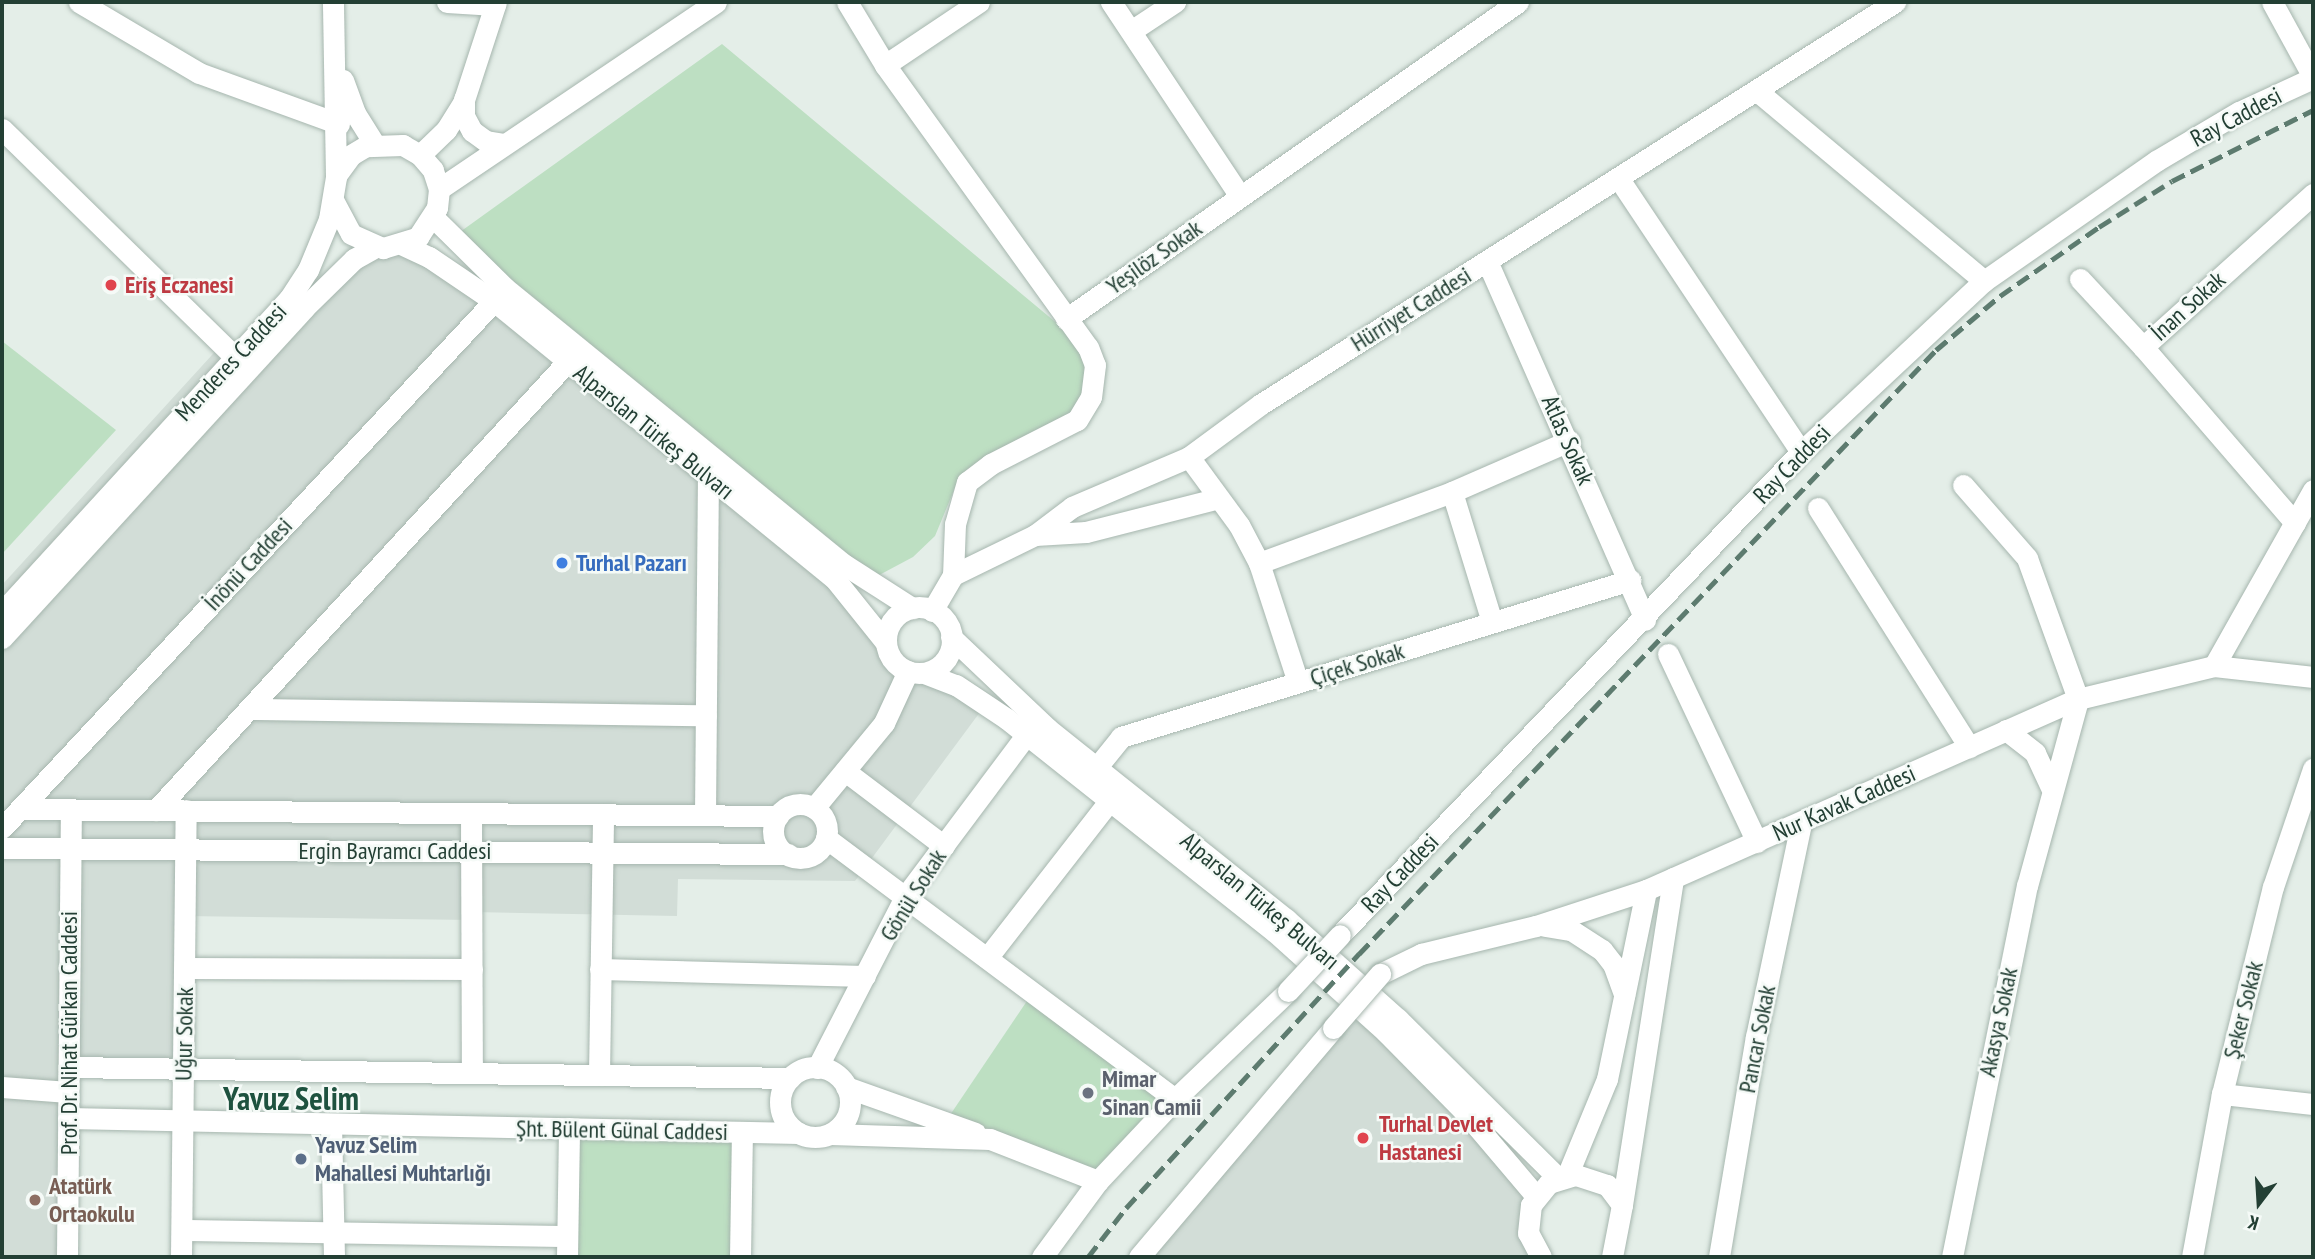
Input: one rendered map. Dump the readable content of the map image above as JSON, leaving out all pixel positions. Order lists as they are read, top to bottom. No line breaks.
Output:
{"streets":{"street":["Ray Caddesi","Yeşilöz Sokak","İnan Sokak","Hürriyet Caddesi","Menderes Caddesi","Alparslan Türkeş Bulvarı","Atlas Sokak","İnönü Caddesi","Çiçek Sokak","Nur Kavak Caddesi","Ergin Bayramcı Caddesi","Gönül Sokak","Şeker Sokak","Akasya Sokak","Prof. Dr. Nihat Gürkan Caddesi","Uğur Sokak","Pancar Sokak","Şht. Bülent Günal Caddesi"]},"crossings":[["Ray Caddesi","Atlas Sokak"],["Hürriyet Caddesi","Atlas Sokak"],["Menderes Caddesi","Alparslan Türkeş Bulvarı"],["Alparslan Türkeş Bulvarı","İnönü Caddesi"],["Alparslan Türkeş Bulvarı","Çiçek Sokak"],["Alparslan Türkeş Bulvarı","Nur Kavak Caddesi"],["Alparslan Türkeş Bulvarı","Gönül Sokak"],["Atlas Sokak","Çiçek Sokak"],["İnönü Caddesi","Ergin Bayramcı Caddesi"],["Nur Kavak Caddesi","Akasya Sokak"],["Nur Kavak Caddesi","Pancar Sokak"],["Ergin Bayramcı Caddesi","Prof. Dr. Nihat Gürkan Caddesi"],["Ergin Bayramcı Caddesi","Uğur Sokak"],["Gönül Sokak","Şht. Bülent Günal Caddesi"],["Prof. Dr. Nihat Gürkan Caddesi","Şht. Bülent Günal Caddesi"],["Uğur Sokak","Şht. Bülent Günal Caddesi"]],"districts":["Yavuz Selim"],"places":["Eriş Eczanesi","Turhal Pazarı","Mimar Sinan Camii","Turhal Devlet Hastanesi","Yavuz Selim Mahallesi Muhtarlığı","Atatürk Ortaokulu"],"north":"bottom"}
